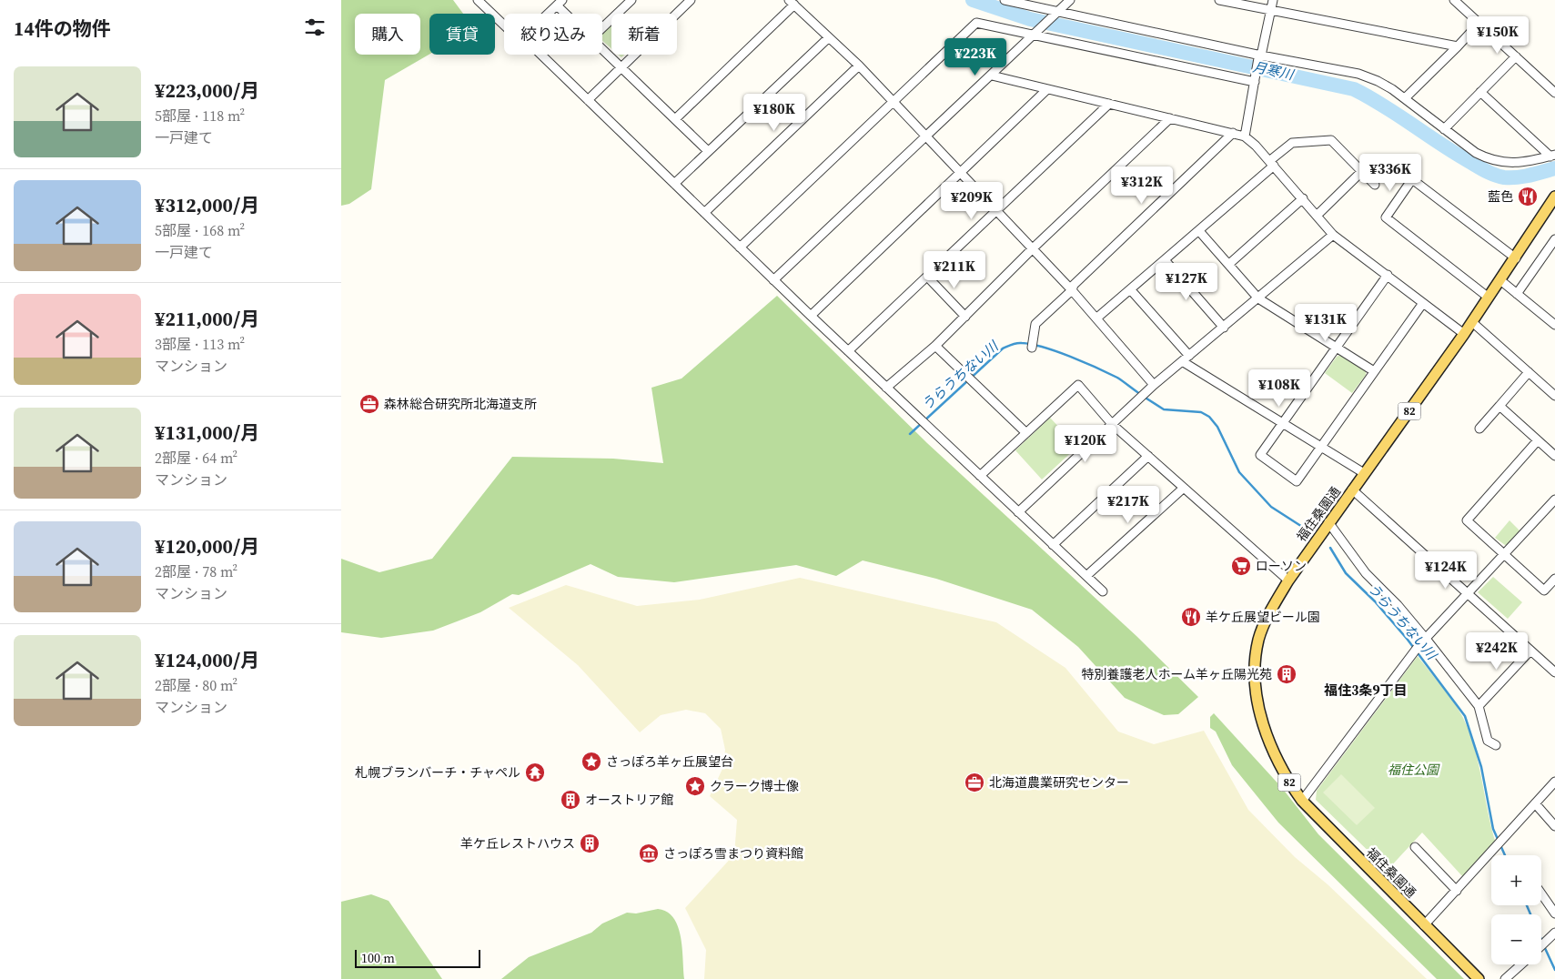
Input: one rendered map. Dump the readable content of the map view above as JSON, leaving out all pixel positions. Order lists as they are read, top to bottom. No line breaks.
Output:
{"streets":{"main road":["82","福住桑園通"]},"districts":["福住3条9丁目"],"water":["月寒川","うらうちない川"],"parks":["福住公園"],"places":{"restaurant":["藍色","羊ケ丘展望ビール園"],"office":["森林総合研究所北海道支所","北海道農業研究センター"],"supermarket":["ローソン"],"building":["特別養護老人ホーム羊ヶ丘陽光苑","オーストリア館","羊ケ丘レストハウス"],"place":["さっぽろ羊ヶ丘展望台","クラーク博士像"],"temple":["札幌ブランバーチ・チャペル"],"museum":["さっぽろ雪まつり資料館"]},"scale_bar":"100 m","page":{"heading":"14件の物件","chip":["購入","賃貸","絞り込み","新着"],"price":["¥150K","¥223K","¥180K","¥336K","¥312K","¥209K","¥211K","¥127K","¥131K","¥108K","¥120K","¥217K","¥124K","¥242K"],"list":[{"name":"¥223,000/月","note":"5部屋 · 118 m² · 一戸建て"},{"name":"¥312,000/月","note":"5部屋 · 168 m² · 一戸建て"},{"name":"¥211,000/月","note":"3部屋 · 113 m² · マンション"},{"name":"¥131,000/月","note":"2部屋 · 64 m² · マンション"},{"name":"¥120,000/月","note":"2部屋 · 78 m² · マンション"},{"name":"¥124,000/月","note":"2部屋 · 80 m² · マンション"}],"map_buttons":["+","−"],"scale":"100 m"}}
